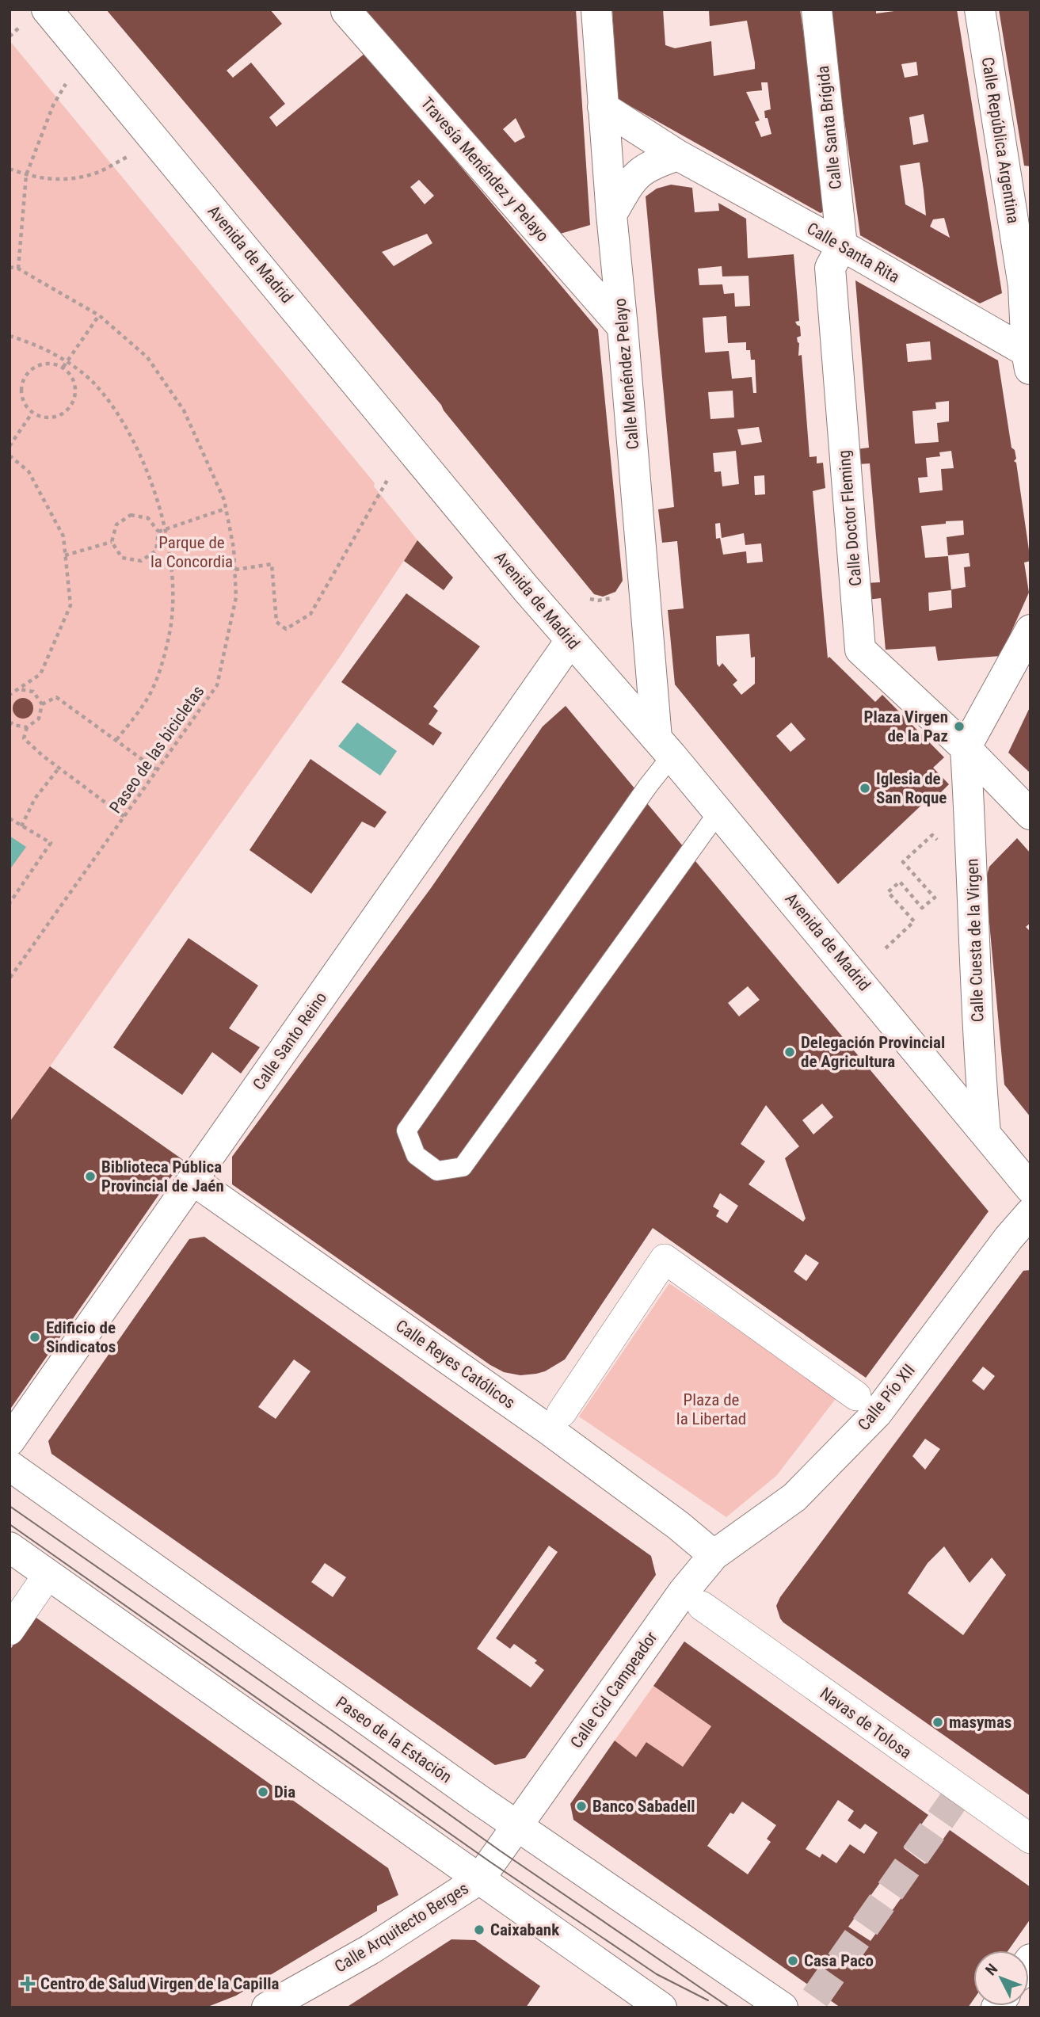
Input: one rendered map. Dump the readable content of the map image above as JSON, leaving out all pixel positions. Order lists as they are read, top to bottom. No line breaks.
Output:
{"streets":{"street":["Calle Santa Brígida","Calle República Argentina","Travesía Menéndez y Pelayo","Calle Santa Rita","Avenida de Madrid","Calle Menéndez Pelayo","Calle Doctor Fleming","Calle Cuesta de la Virgen","Calle Santo Reino","Calle Reyes Católicos","Calle Pío XII","Calle Cid Campeador","Navas de Tolosa","Paseo de la Estación","Calle Arquitecto Berges"],"path":["Paseo de las bicicletas"]},"crossings":[["Calle Santa Brígida","Calle Santa Rita"],["Calle Santa Brígida","Calle Doctor Fleming"],["Calle República Argentina","Calle Santa Rita"],["Travesía Menéndez y Pelayo","Calle Menéndez Pelayo"],["Calle Santa Rita","Calle Menéndez Pelayo"],["Calle Santa Rita","Calle Doctor Fleming"],["Avenida de Madrid","Calle Menéndez Pelayo"],["Avenida de Madrid","Calle Cuesta de la Virgen"],["Avenida de Madrid","Calle Santo Reino"],["Calle Doctor Fleming","Calle Cuesta de la Virgen"],["Calle Santo Reino","Calle Reyes Católicos"],["Calle Reyes Católicos","Calle Pío XII"],["Calle Reyes Católicos","Calle Cid Campeador"],["Calle Pío XII","Calle Cid Campeador"],["Calle Cid Campeador","Paseo de la Estación"],["Calle Cid Campeador","Calle Arquitecto Berges"],["Paseo de la Estación","Calle Arquitecto Berges"]],"parks":["Parque de la Concordia","Plaza de la Libertad"],"places":{"other":["Plaza Virgen de la Paz","Iglesia de San Roque","Delegación Provincial de Agricultura","Biblioteca Pública Provincial de Jaén","Edificio de Sindicatos","masymas","Dia","Banco Sabadell","Caixabank","Casa Paco"],"health":["Centro de Salud Virgen de la Capilla"]},"north":"top left"}
